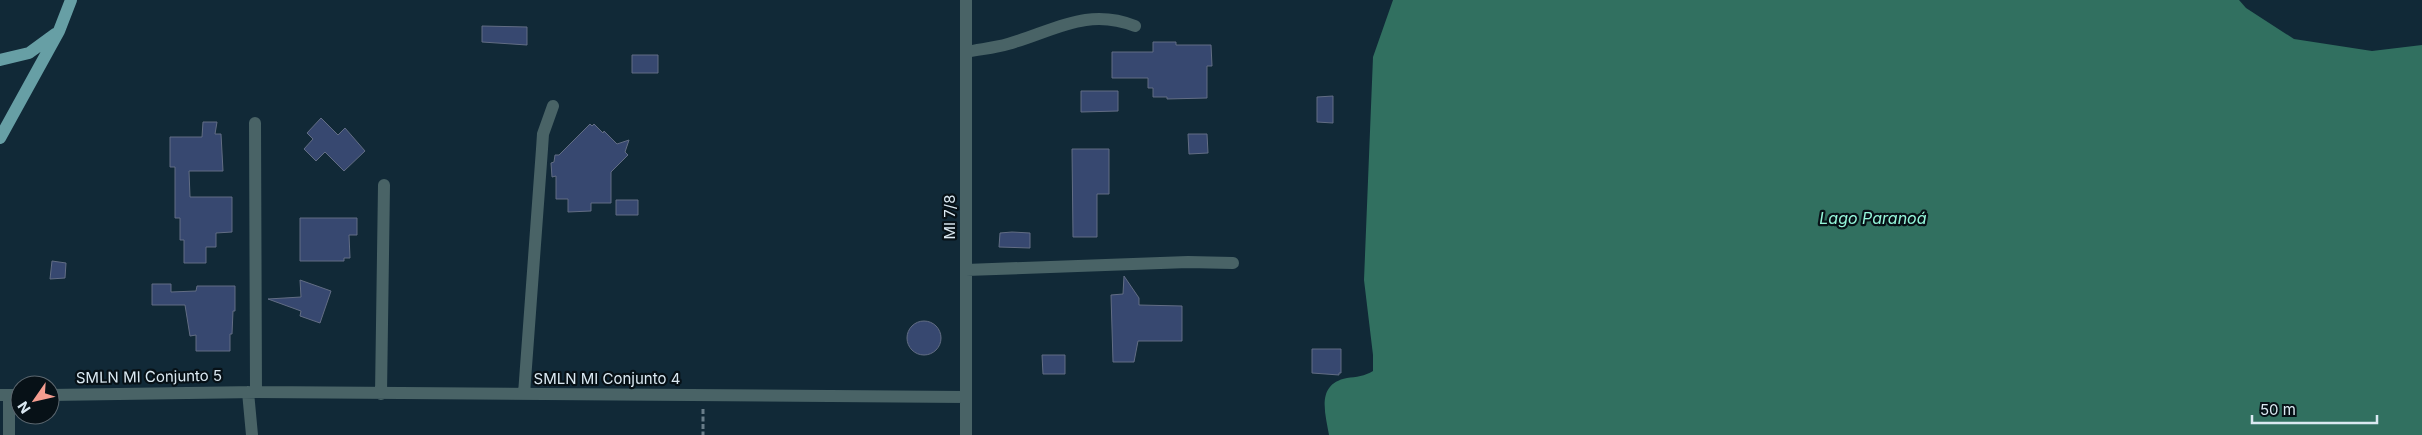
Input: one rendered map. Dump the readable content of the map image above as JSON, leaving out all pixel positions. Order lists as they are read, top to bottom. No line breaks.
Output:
{"streets":{"street":["MI 7/8","SMLN MI Conjunto 5","SMLN MI Conjunto 4"]},"crossings":[["MI 7/8","SMLN MI Conjunto 4"],["SMLN MI Conjunto 5","SMLN MI Conjunto 4"]],"water":["Lago Paranoá"],"scale_bar":"50 m","north":"bottom left"}
